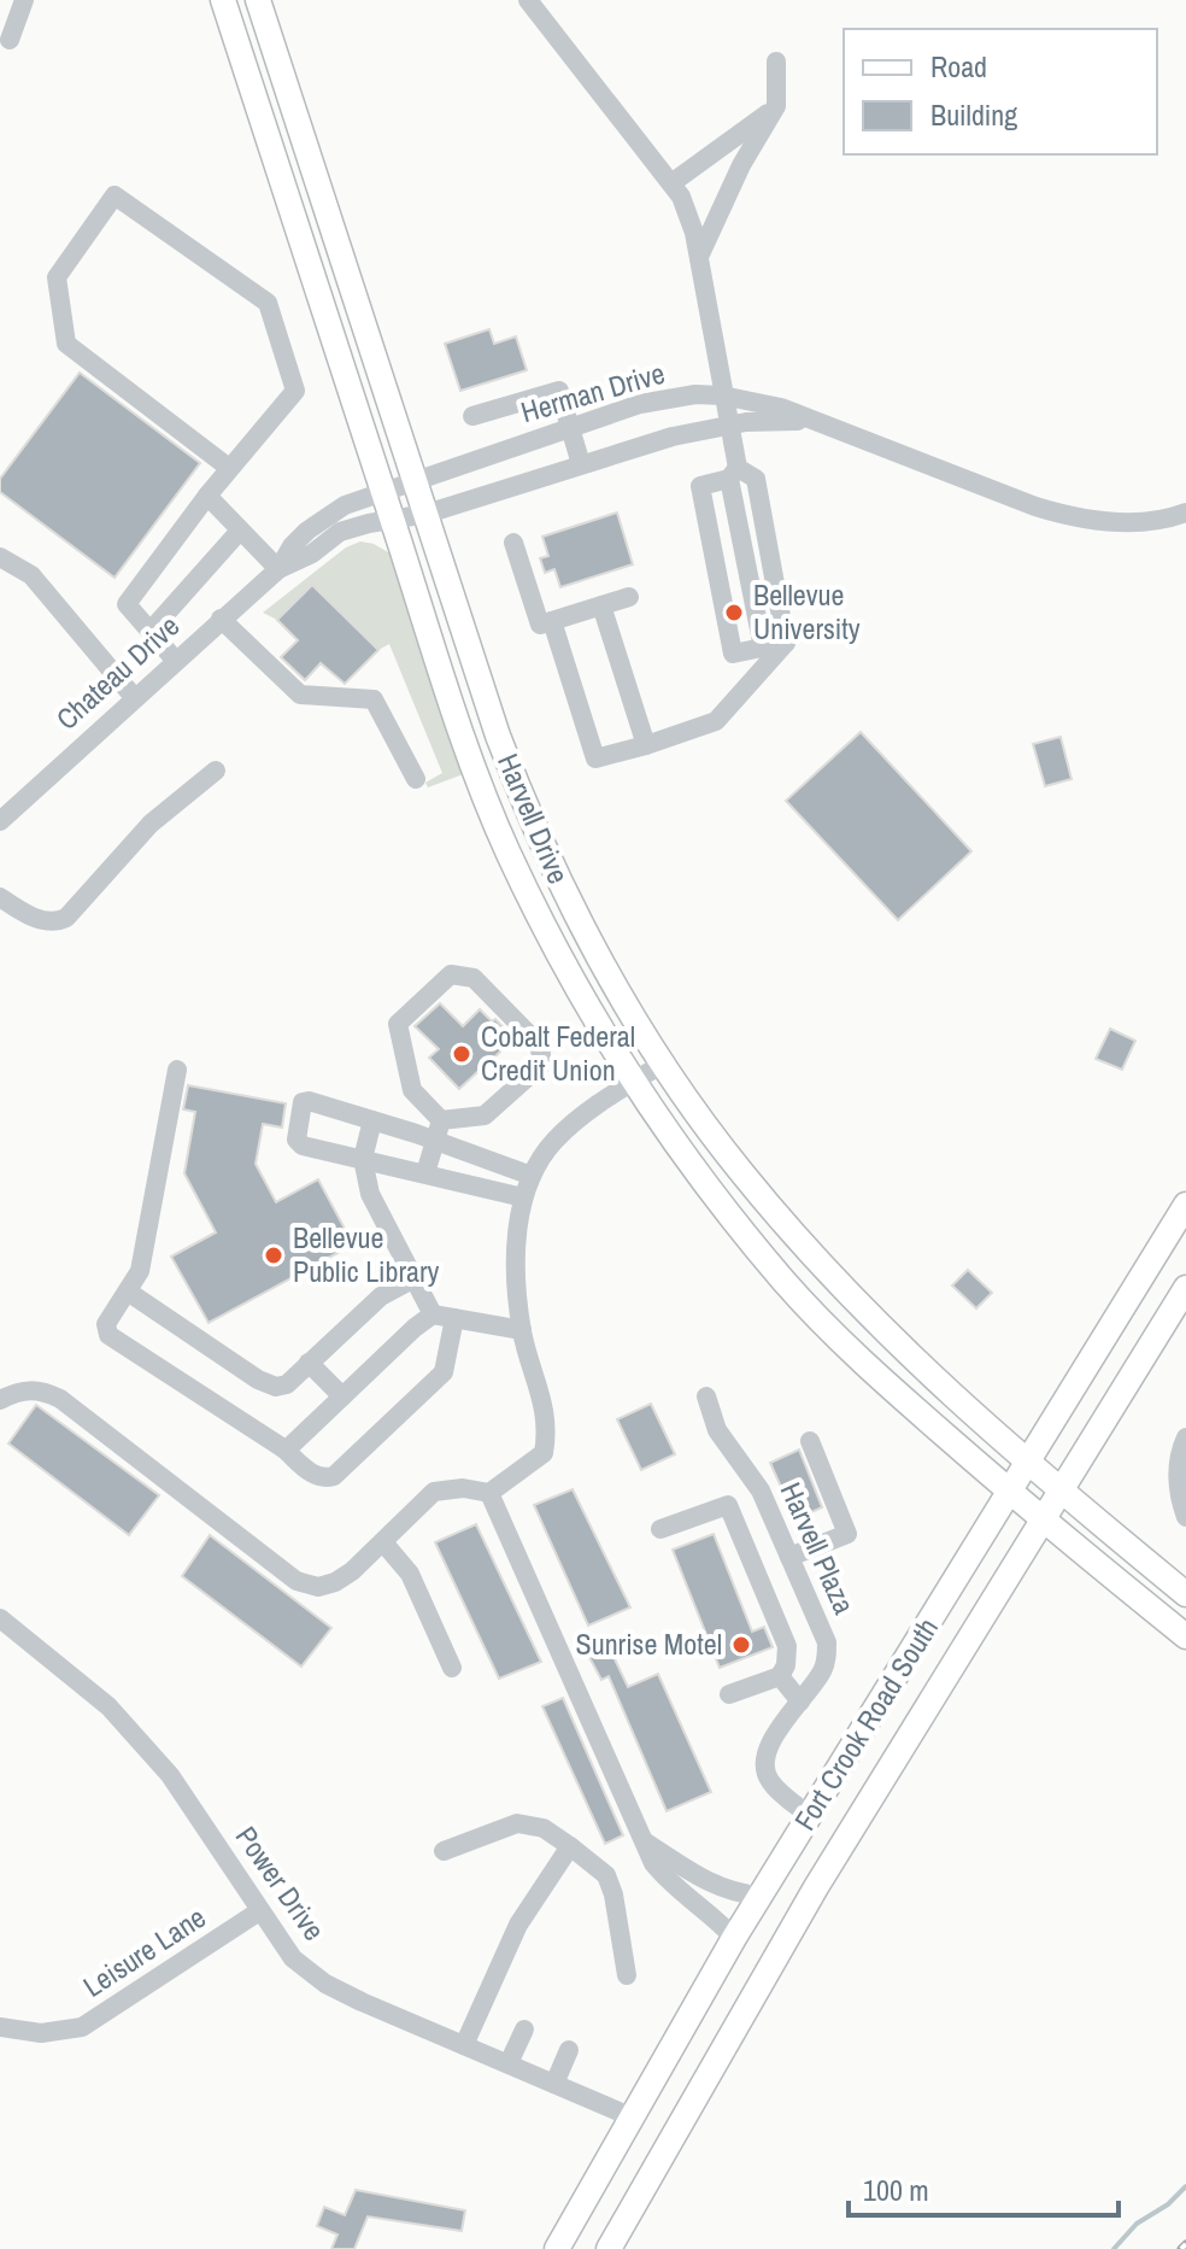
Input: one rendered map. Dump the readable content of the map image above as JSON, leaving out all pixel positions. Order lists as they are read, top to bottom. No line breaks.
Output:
{"streets":{"main road":["Harvell Drive","Fort Crook Road South"],"street":["Herman Drive","Chateau Drive","Harvell Plaza","Power Drive","Leisure Lane"]},"crossings":[["Herman Drive","Chateau Drive"],["Herman Drive","Harvell Drive"],["Chateau Drive","Harvell Drive"],["Harvell Drive","Fort Crook Road South"],["Harvell Plaza","Fort Crook Road South"],["Fort Crook Road South","Power Drive"],["Power Drive","Leisure Lane"]],"places":["Bellevue University","Cobalt Federal Credit Union","Bellevue Public Library","Sunrise Motel"],"legend":["Road","Building"],"scale_bar":"100 m"}
